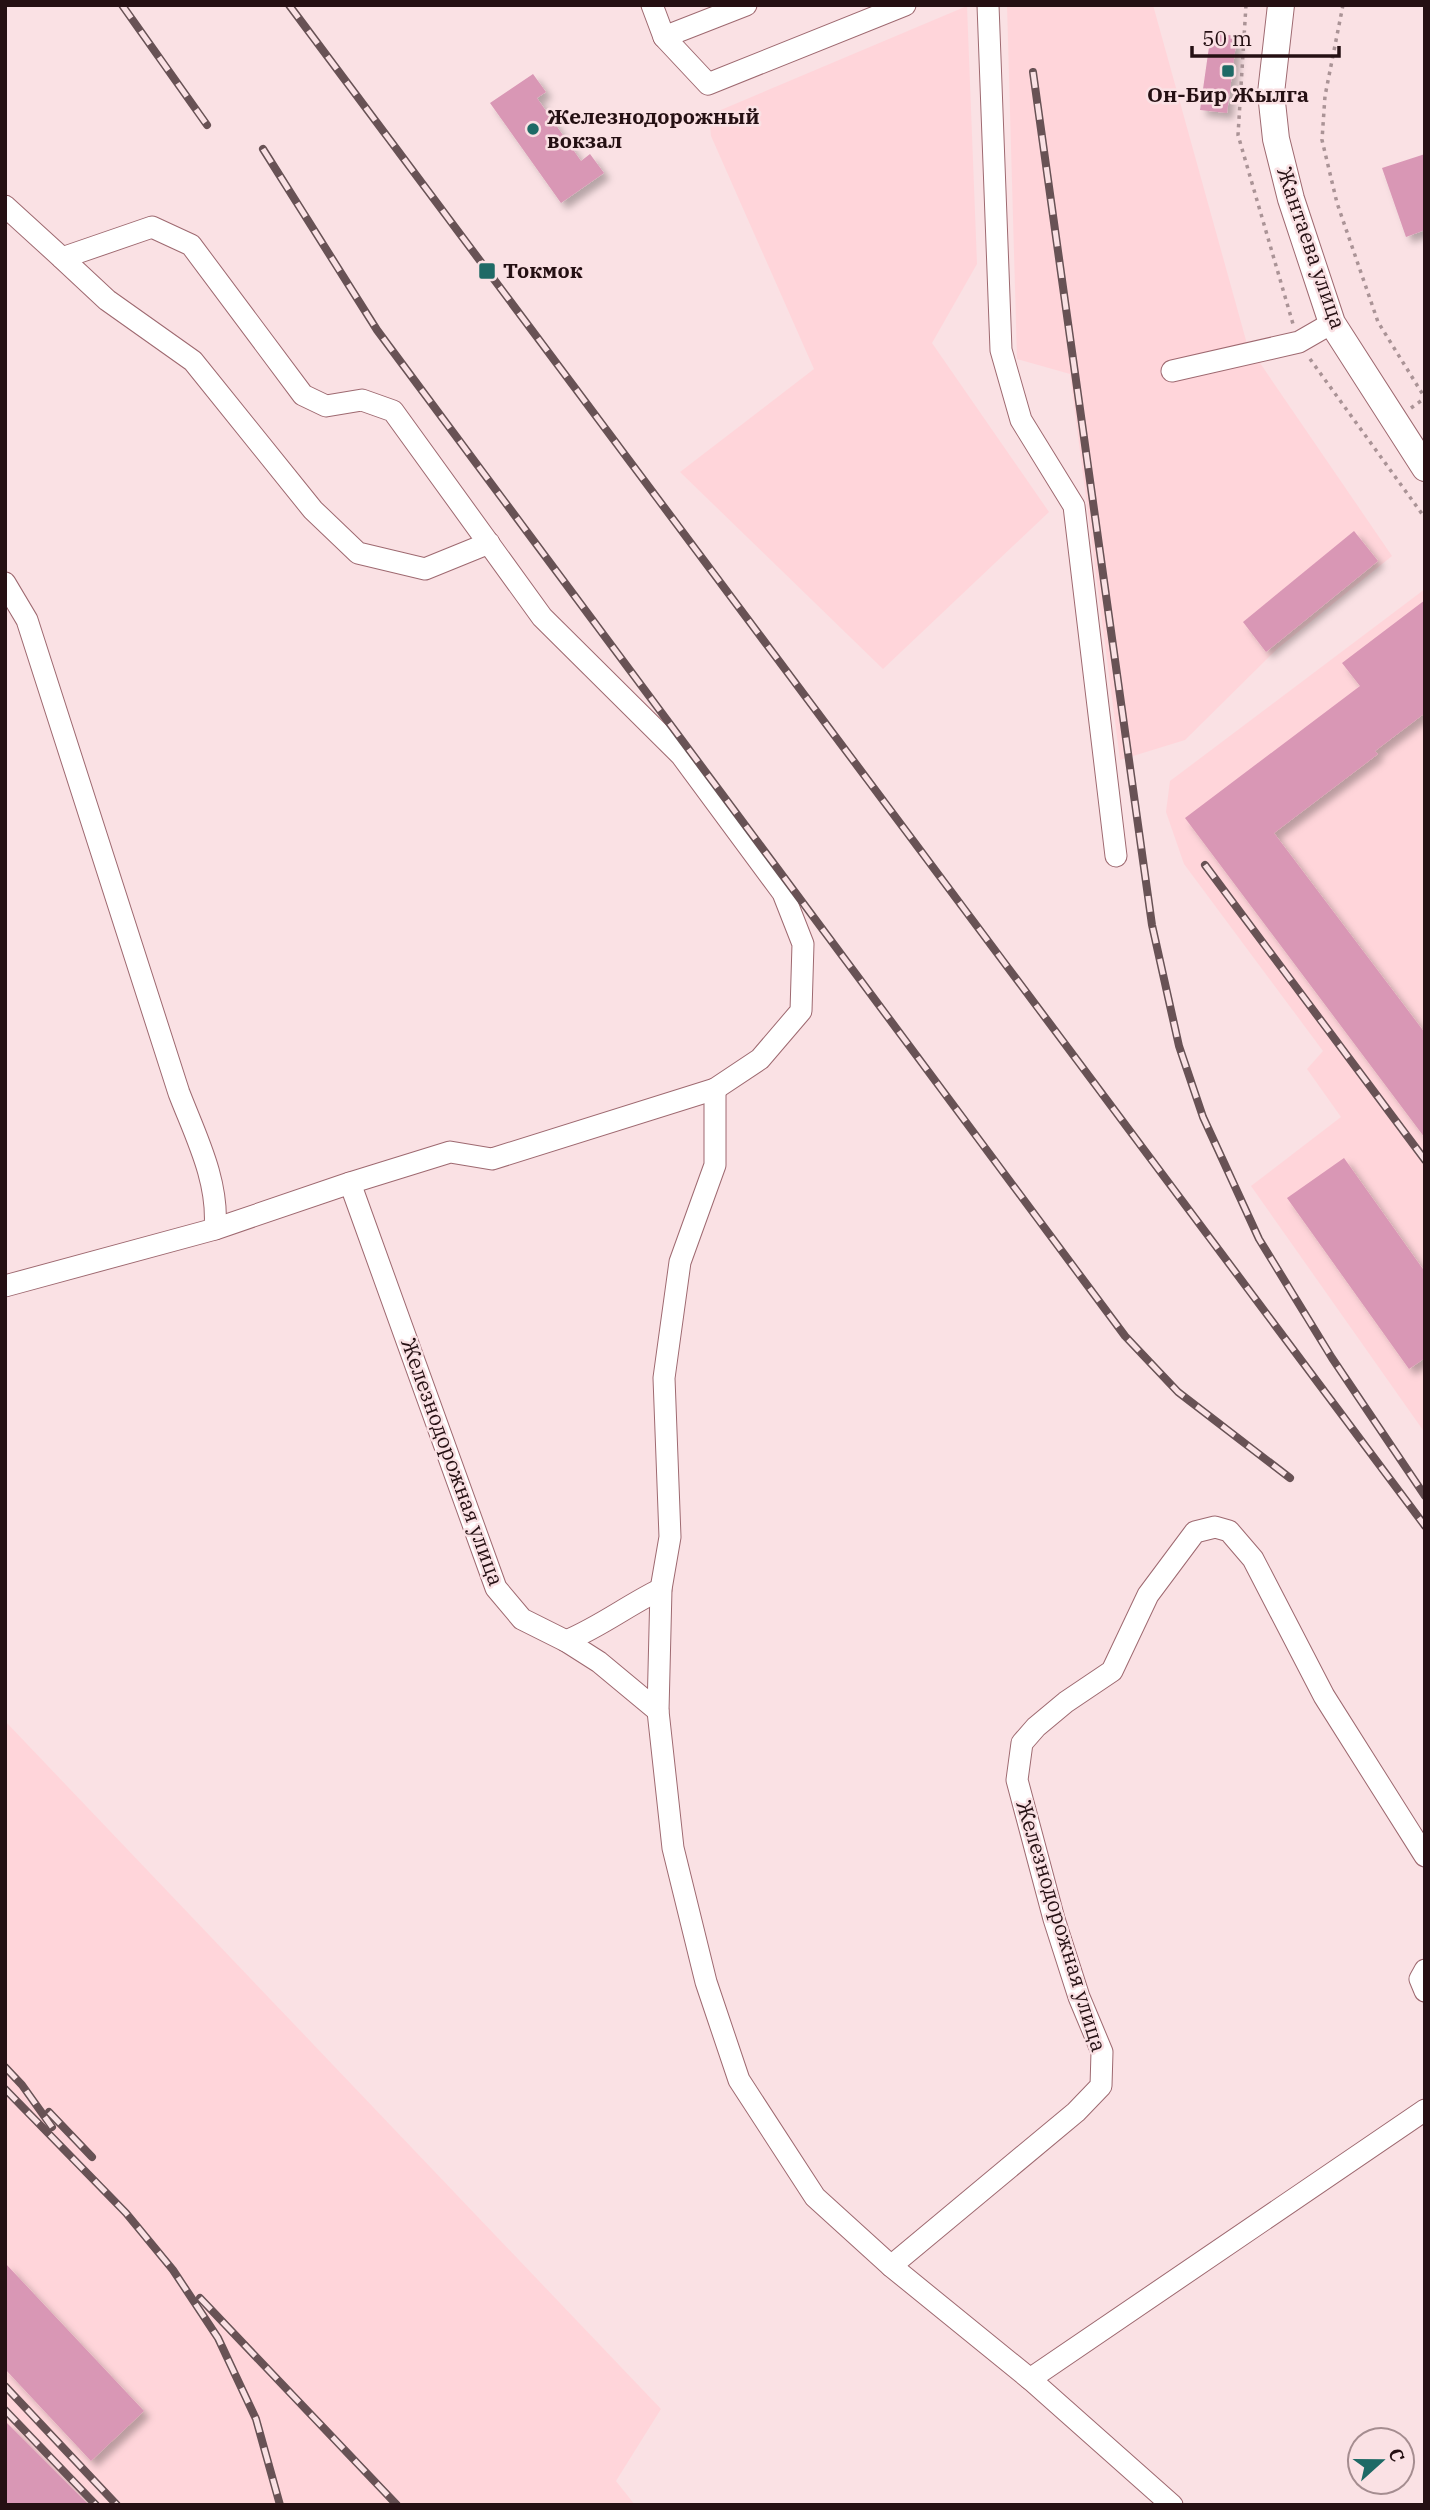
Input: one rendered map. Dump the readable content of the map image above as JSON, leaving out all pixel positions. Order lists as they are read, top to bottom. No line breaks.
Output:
{"streets":{"main road":["Жантаева улица"],"street":["Железнодорожная улица"]},"places":{"transit":["Он-Бир Жылга","Токмок"],"other":["Железнодорожный вокзал"]},"scale_bar":"50 m","north":"right"}
